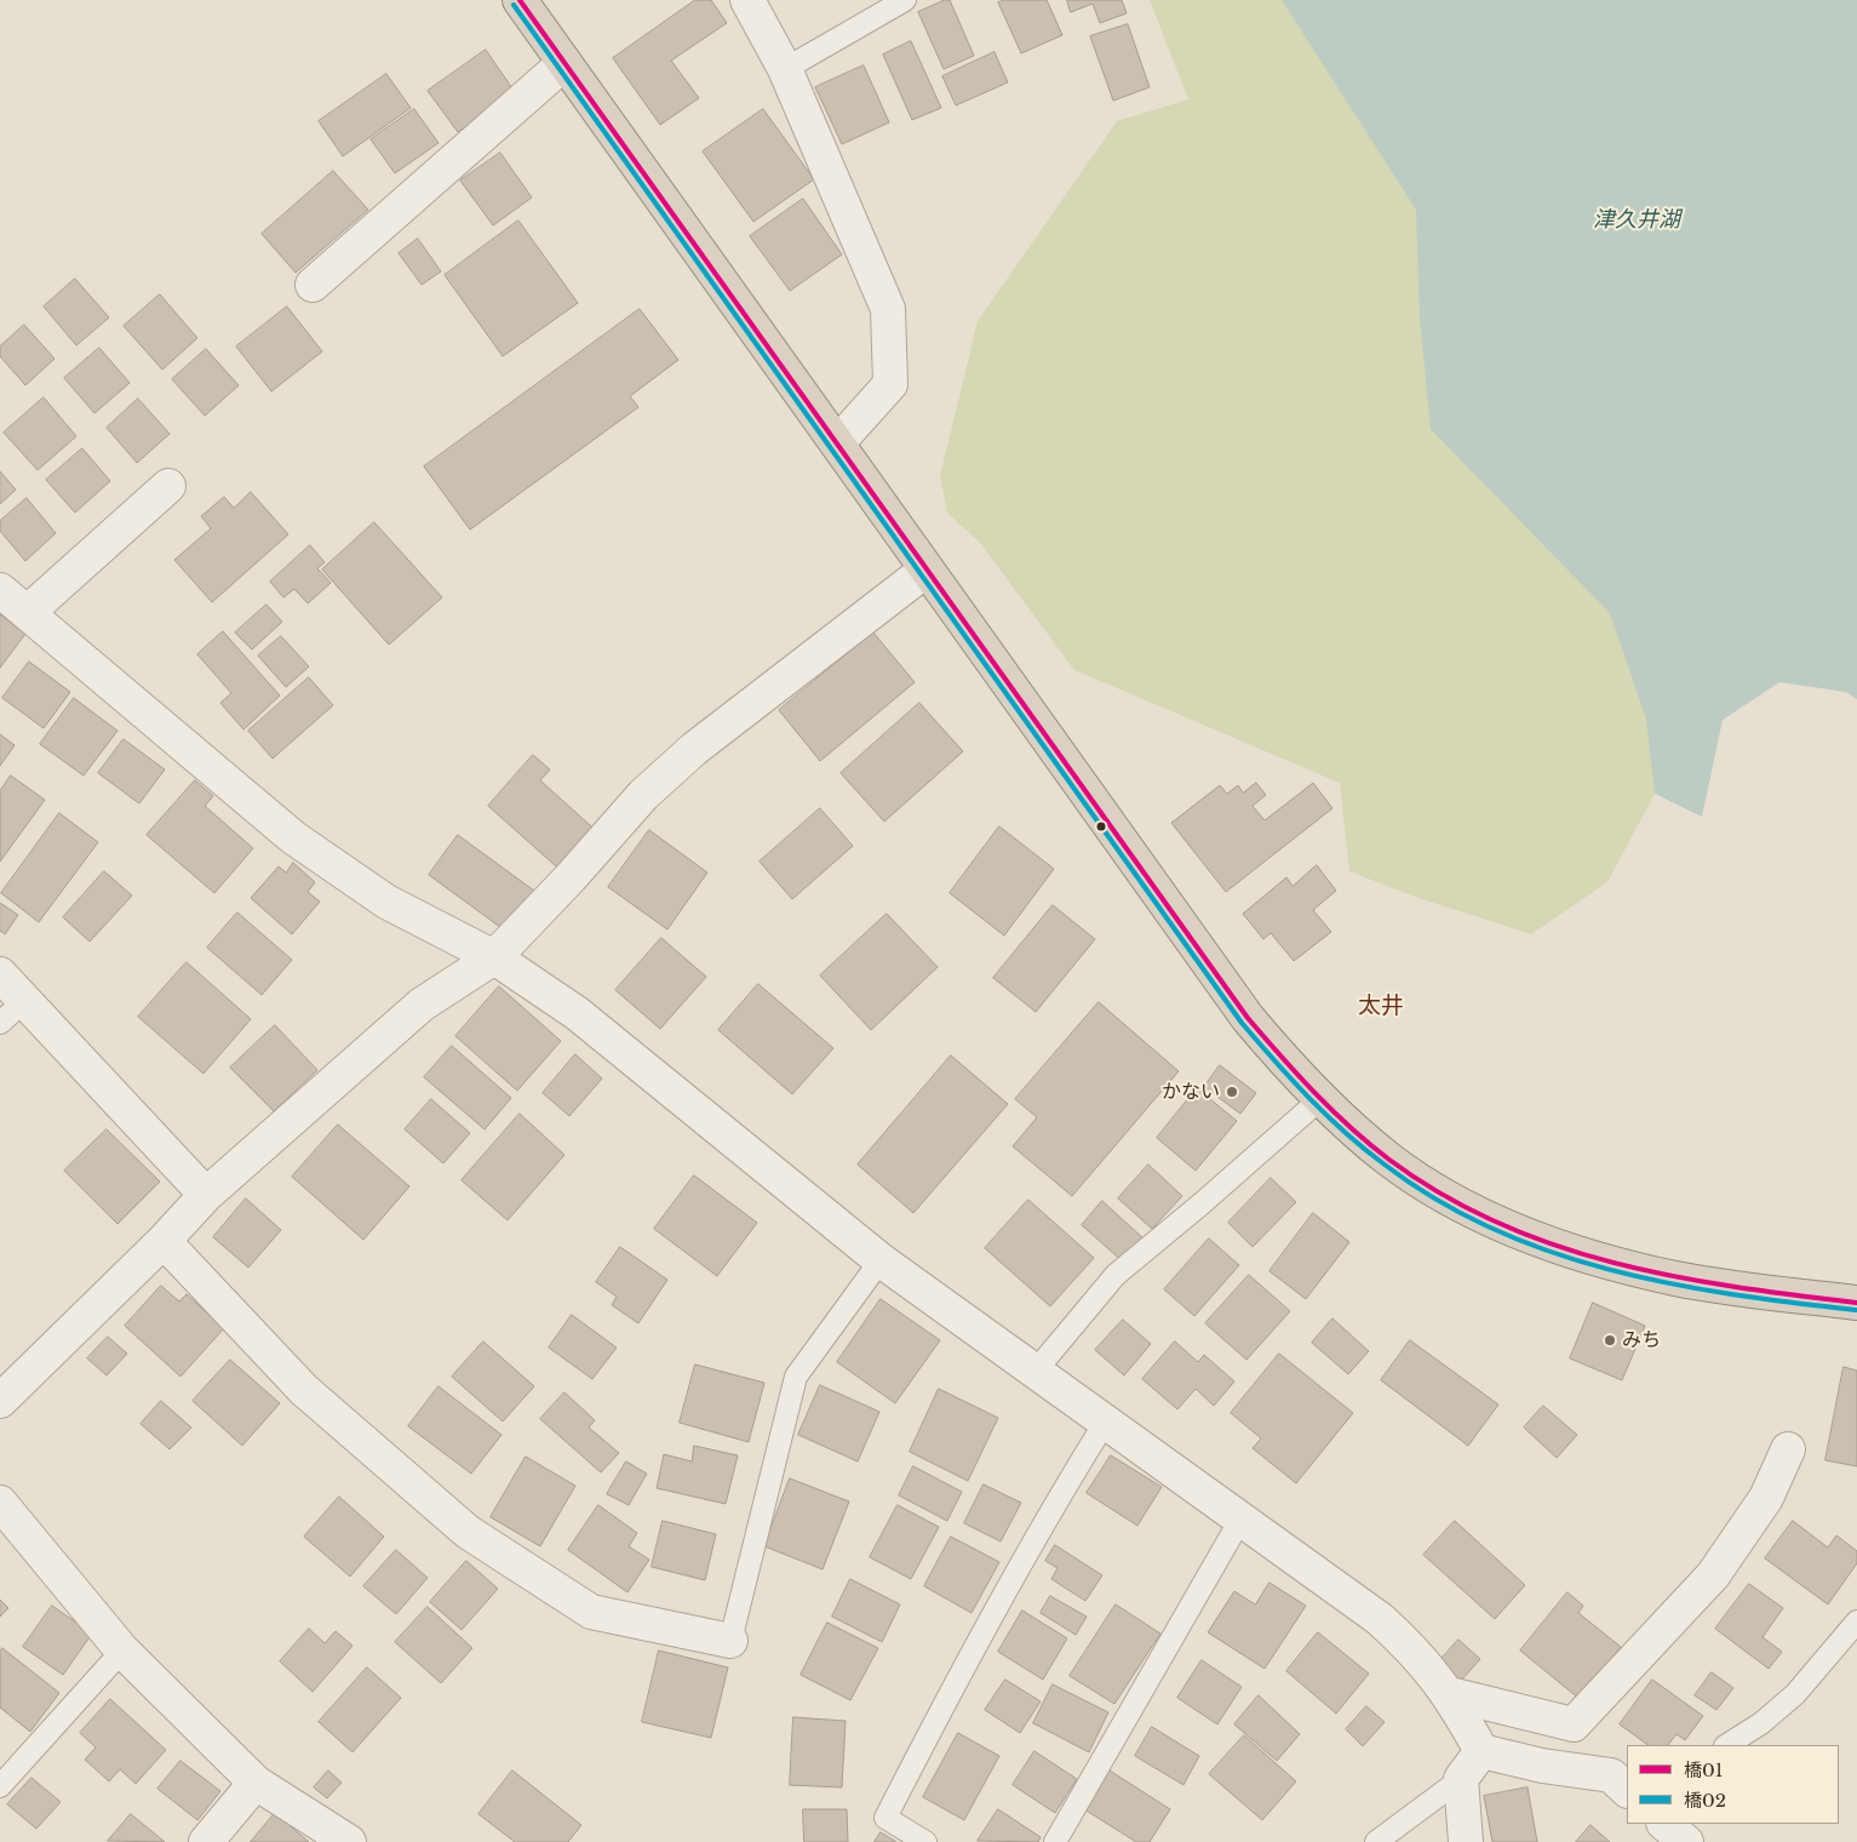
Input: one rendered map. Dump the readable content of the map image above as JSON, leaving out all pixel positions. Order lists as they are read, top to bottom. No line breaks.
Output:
{"districts":["太井"],"water":["津久井湖"],"places":["かない","みち"],"lines":["transit line 橋01","transit line 橋02"],"legend":["橋01","橋02"]}
